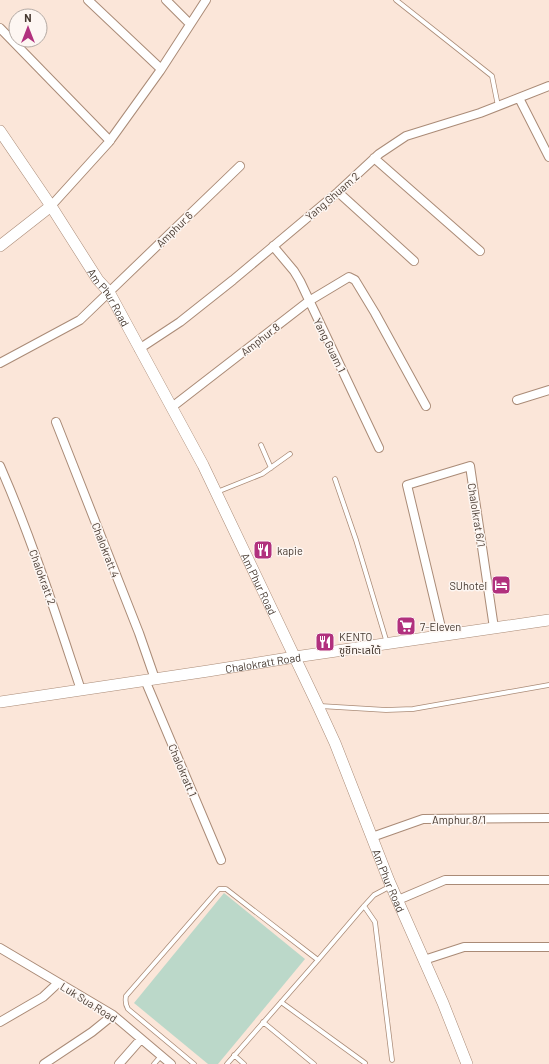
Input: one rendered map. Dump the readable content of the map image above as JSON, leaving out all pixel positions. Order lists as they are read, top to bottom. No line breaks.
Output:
{"streets":{"street":["Yang Ghuam 2","Amphur 6","Am Phur Road","Amphur 8","Yang Guam 1","Chalolkrat 6/1","Chalokratt 4","Chalokratt 2","Chalokratt Road","Chalokratt 1","Amphur 8/1","Luk Sua Road"]},"crossings":[["Yang Ghuam 2","Am Phur Road"],["Yang Ghuam 2","Yang Guam 1"],["Amphur 6","Am Phur Road"],["Am Phur Road","Amphur 8"],["Am Phur Road","Chalokratt Road"],["Am Phur Road","Amphur 8/1"],["Amphur 8","Yang Guam 1"],["Chalolkrat 6/1","Chalokratt Road"],["Chalokratt 4","Chalokratt Road"],["Chalokratt 4","Chalokratt 1"],["Chalokratt 2","Chalokratt Road"],["Chalokratt Road","Chalokratt 1"]],"places":{"restaurant":["kapie","KENTO ซูชิทะเลใต้"],"hotel":["SUhotel"],"supermarket":["7-Eleven"]},"north":"top"}
